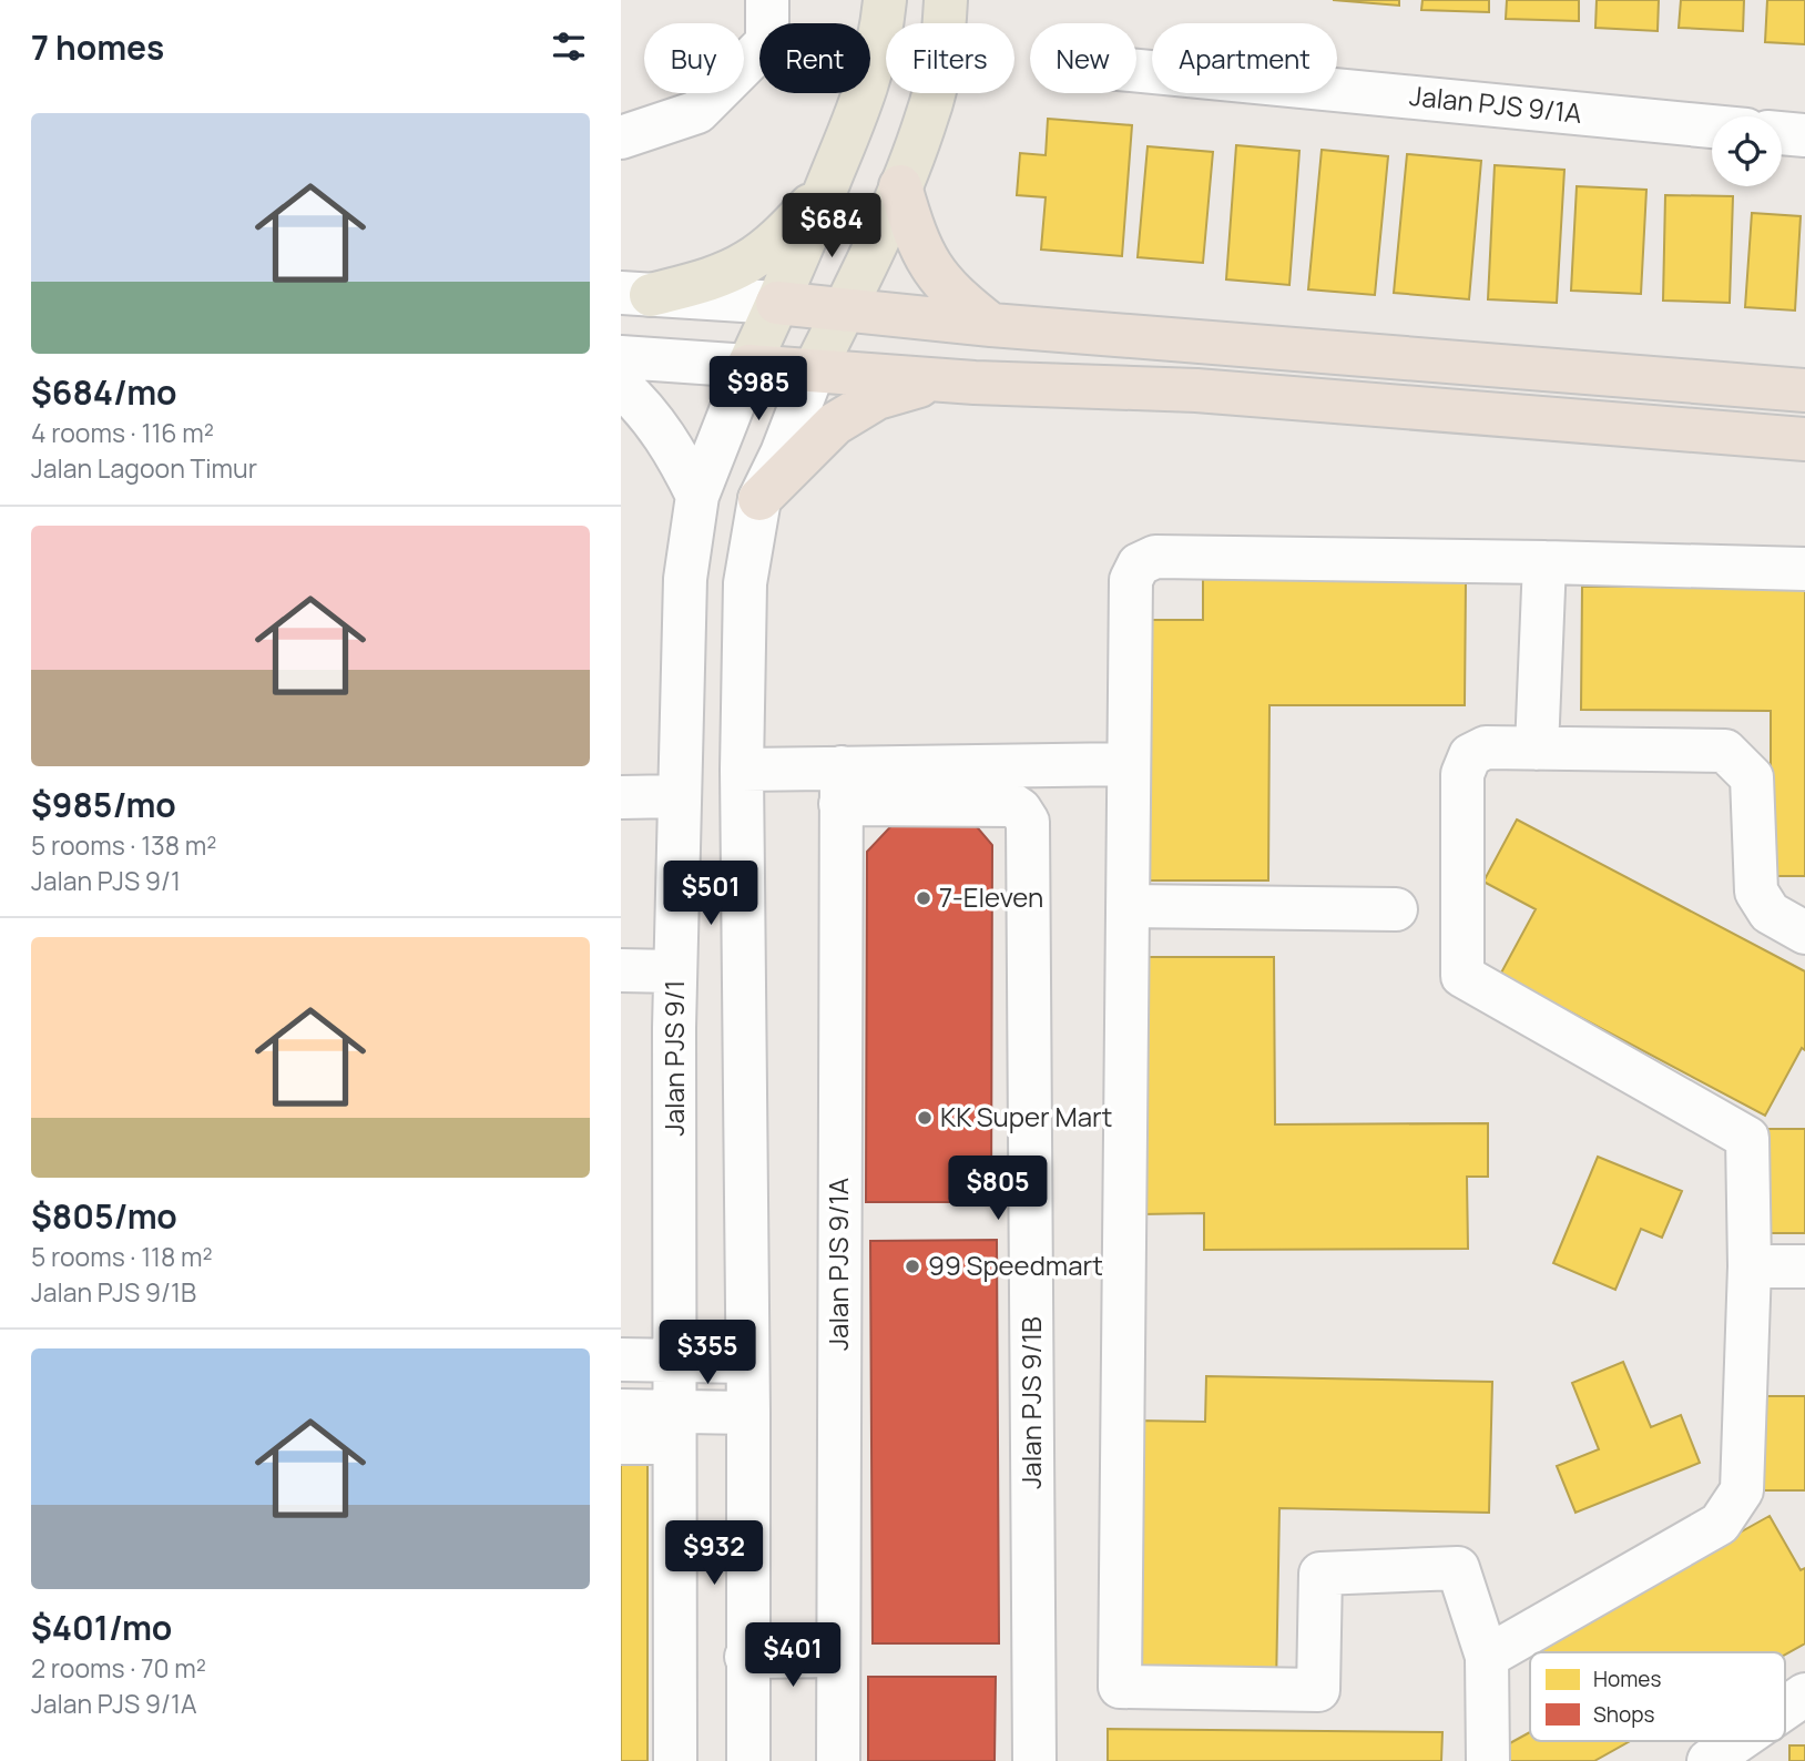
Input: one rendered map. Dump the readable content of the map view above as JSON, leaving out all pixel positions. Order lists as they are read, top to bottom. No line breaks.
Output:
{"streets":{"street":["Jalan PJS 9/1A","Jalan PJS 9/1","Jalan PJS 9/1B"]},"crossings":[["Jalan PJS 9/1A","Jalan PJS 9/1B"]],"places":["7-Eleven","KK Super Mart","99 Speedmart"],"legend":["Homes","Shops"],"page":{"heading":"7 homes","chip":["Buy","Rent","Filters","New","Apartment"],"list":[{"name":"$684/mo","note":"4 rooms · 116 m² · Jalan Lagoon Timur"},{"name":"$985/mo","note":"5 rooms · 138 m² · Jalan PJS 9/1"},{"name":"$805/mo","note":"5 rooms · 118 m² · Jalan PJS 9/1B"},{"name":"$401/mo","note":"2 rooms · 70 m² · Jalan PJS 9/1A"}],"price":["$684","$985","$501","$805","$355","$932","$401"]}}
